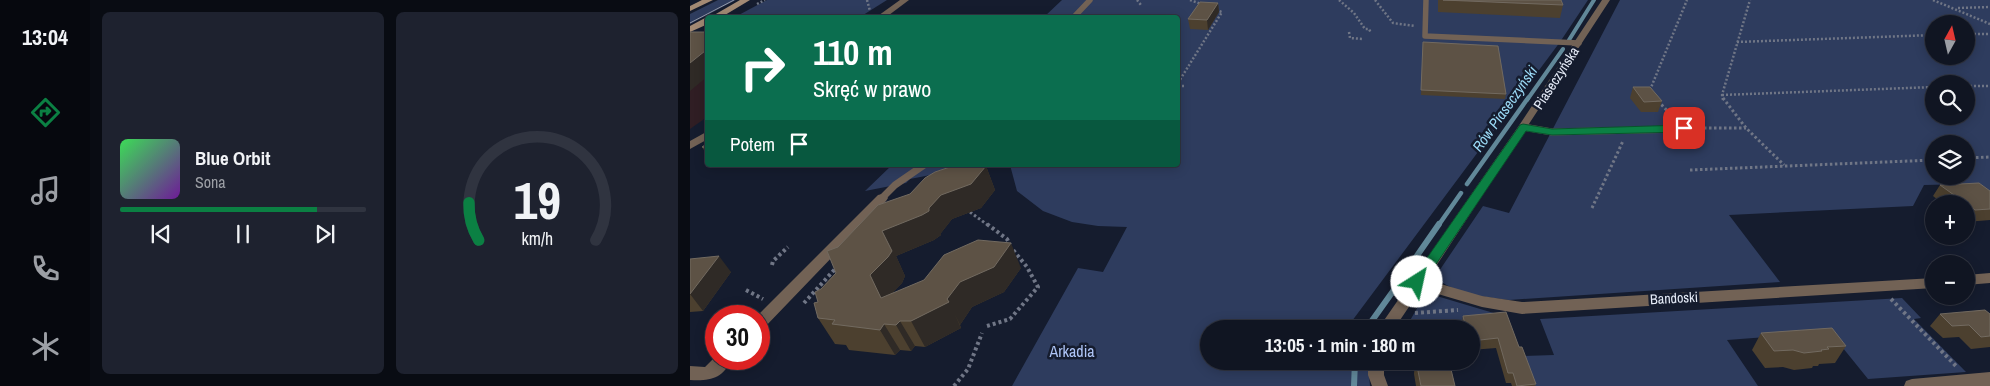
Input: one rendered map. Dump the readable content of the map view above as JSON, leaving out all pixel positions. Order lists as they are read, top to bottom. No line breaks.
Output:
{"streets":{"street":["Piaseczyńska","Bandoski"]},"crossings":[["Piaseczyńska","Bandoski"]],"water":["Rów Piaseczyński"],"parks":["Arkadia"],"north":"top","page":{"tabs":"13:04","map_buttons":["+","−"],"turn":["110 m","Skręć w prawo"],"then":"Potem","song":["Blue Orbit","Sona"],"limit":"30","trip":"13:05 · 1 min · 180 m","gauge":["19","km/h"]}}
